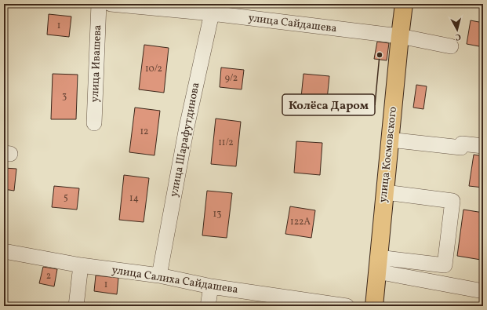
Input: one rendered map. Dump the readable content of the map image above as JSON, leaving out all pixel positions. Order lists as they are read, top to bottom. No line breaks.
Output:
{"streets":{"main road":["улица Космовского"],"street":["улица Сайдашева","улица Ивашева","улица Шарафутдинова","улица Салиха Сайдашева"]},"crossings":[["улица Сайдашева","улица Шарафутдинова"],["улица Сайдашева","улица Космовского"],["улица Шарафутдинова","улица Салиха Сайдашева"]],"places":["Колёса Даром"],"house_numbers":["1","10/2","9/2","3","12","11/2","5","14","13","122А","2","1"],"north":"bottom"}
